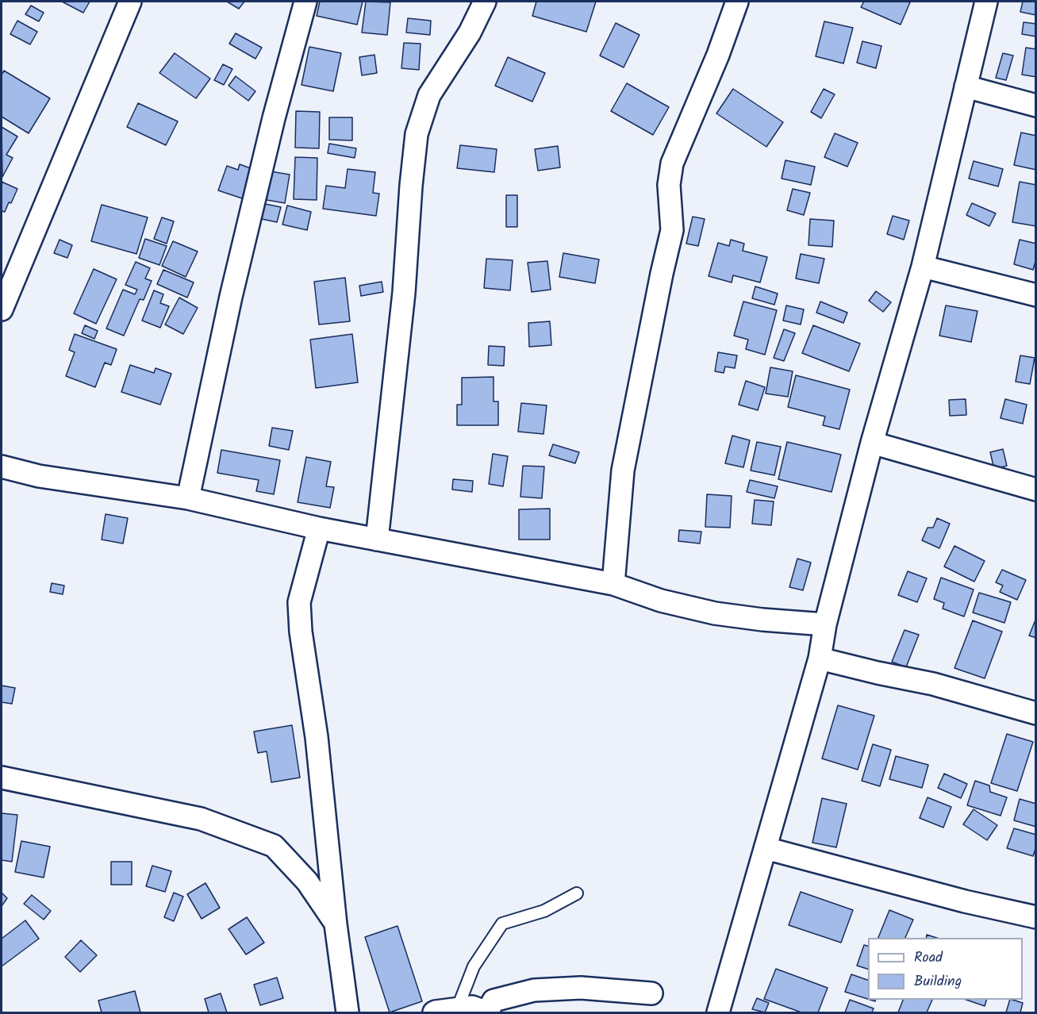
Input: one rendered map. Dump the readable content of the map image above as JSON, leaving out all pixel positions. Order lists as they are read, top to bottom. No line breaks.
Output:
{"legend":["Road","Building"]}
